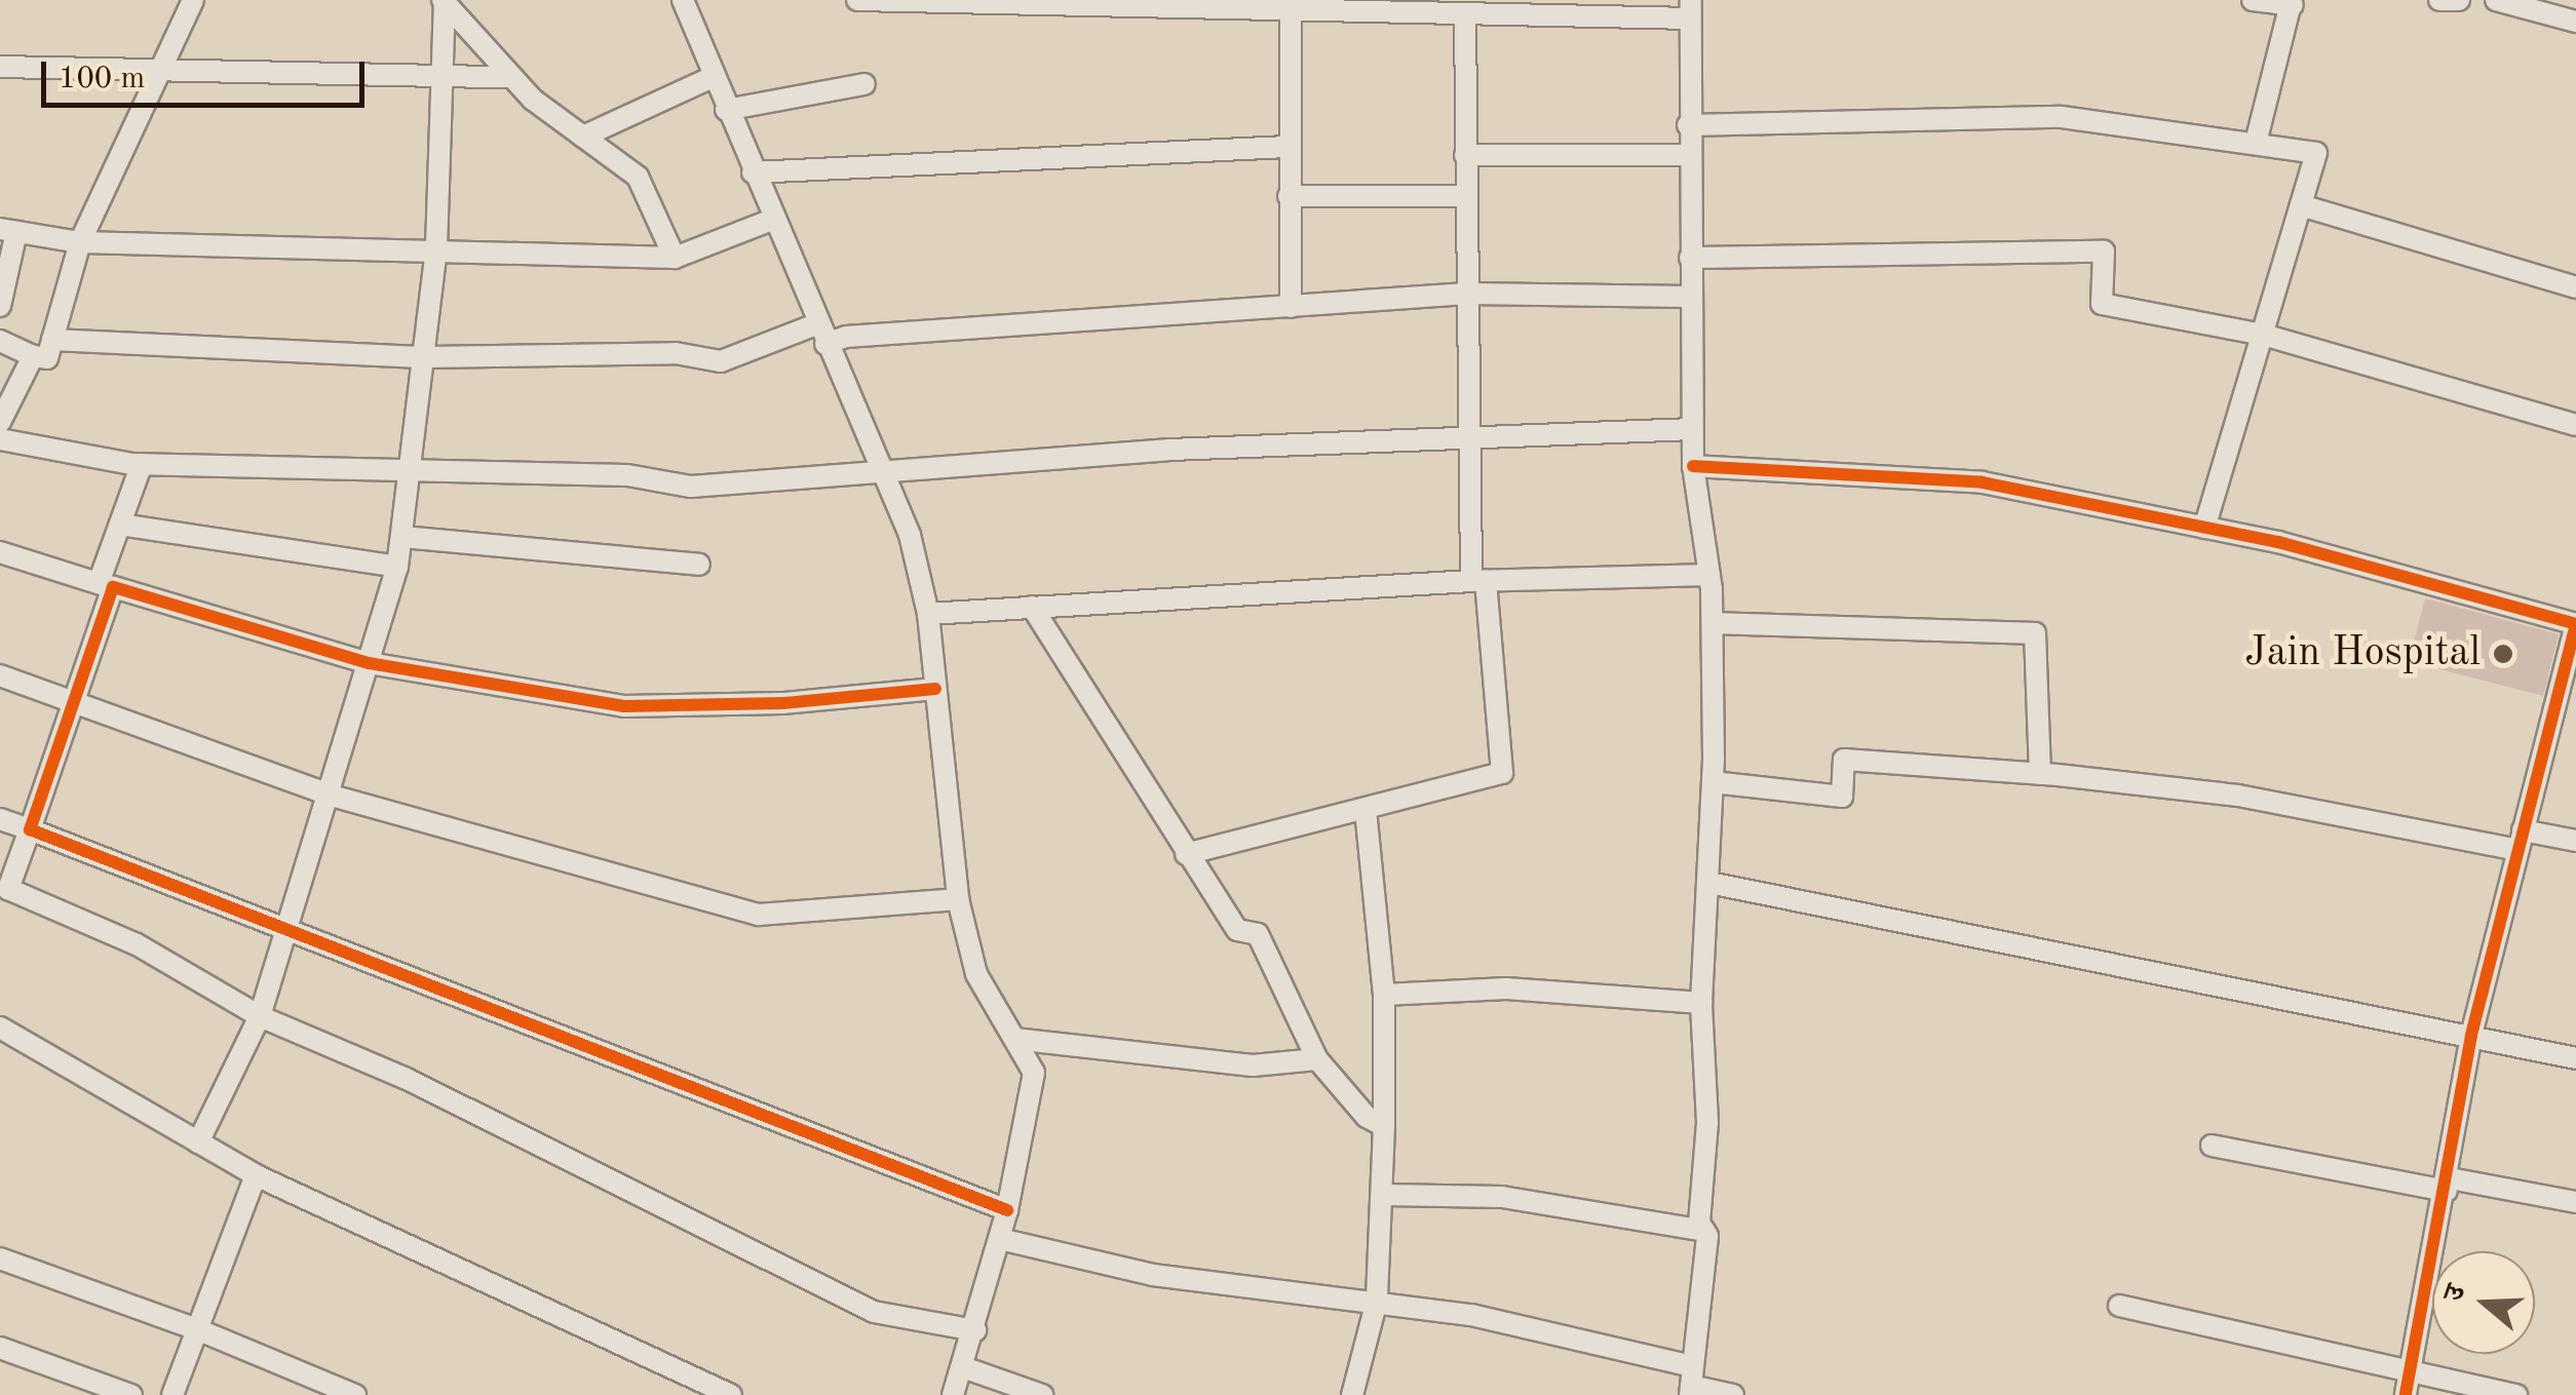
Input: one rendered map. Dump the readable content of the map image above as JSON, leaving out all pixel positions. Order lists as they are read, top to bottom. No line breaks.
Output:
{"places":["Jain Hospital"],"scale_bar":"100 m","north":"left"}
